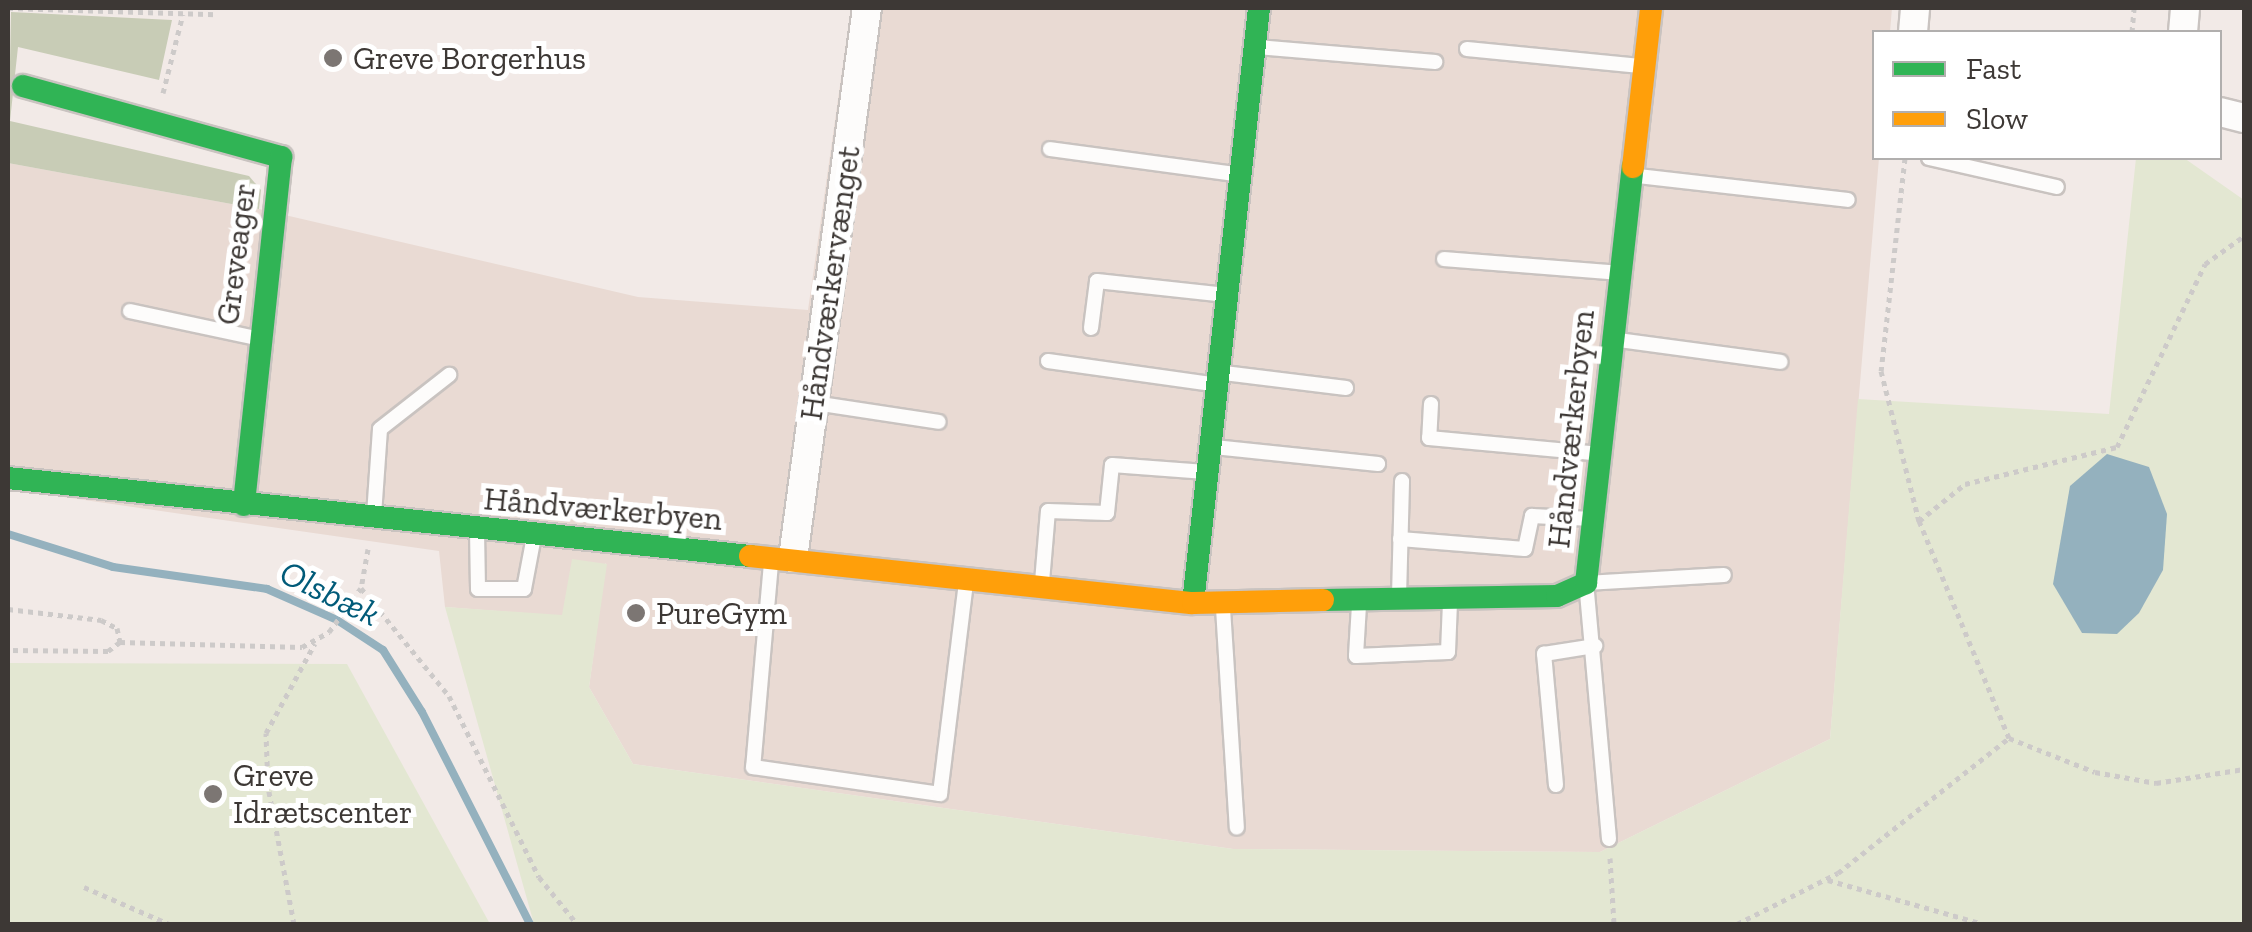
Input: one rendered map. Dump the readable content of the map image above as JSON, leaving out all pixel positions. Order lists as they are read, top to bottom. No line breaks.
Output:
{"streets":{"street":["Greveager","Håndværkervænget","Håndværkerbyen"]},"crossings":[["Greveager","Håndværkerbyen"],["Håndværkervænget","Håndværkerbyen"]],"water":["Olsbæk"],"places":["Greve Borgerhus","PureGym","Greve Idrætscenter"],"legend":["Fast","Slow"]}
